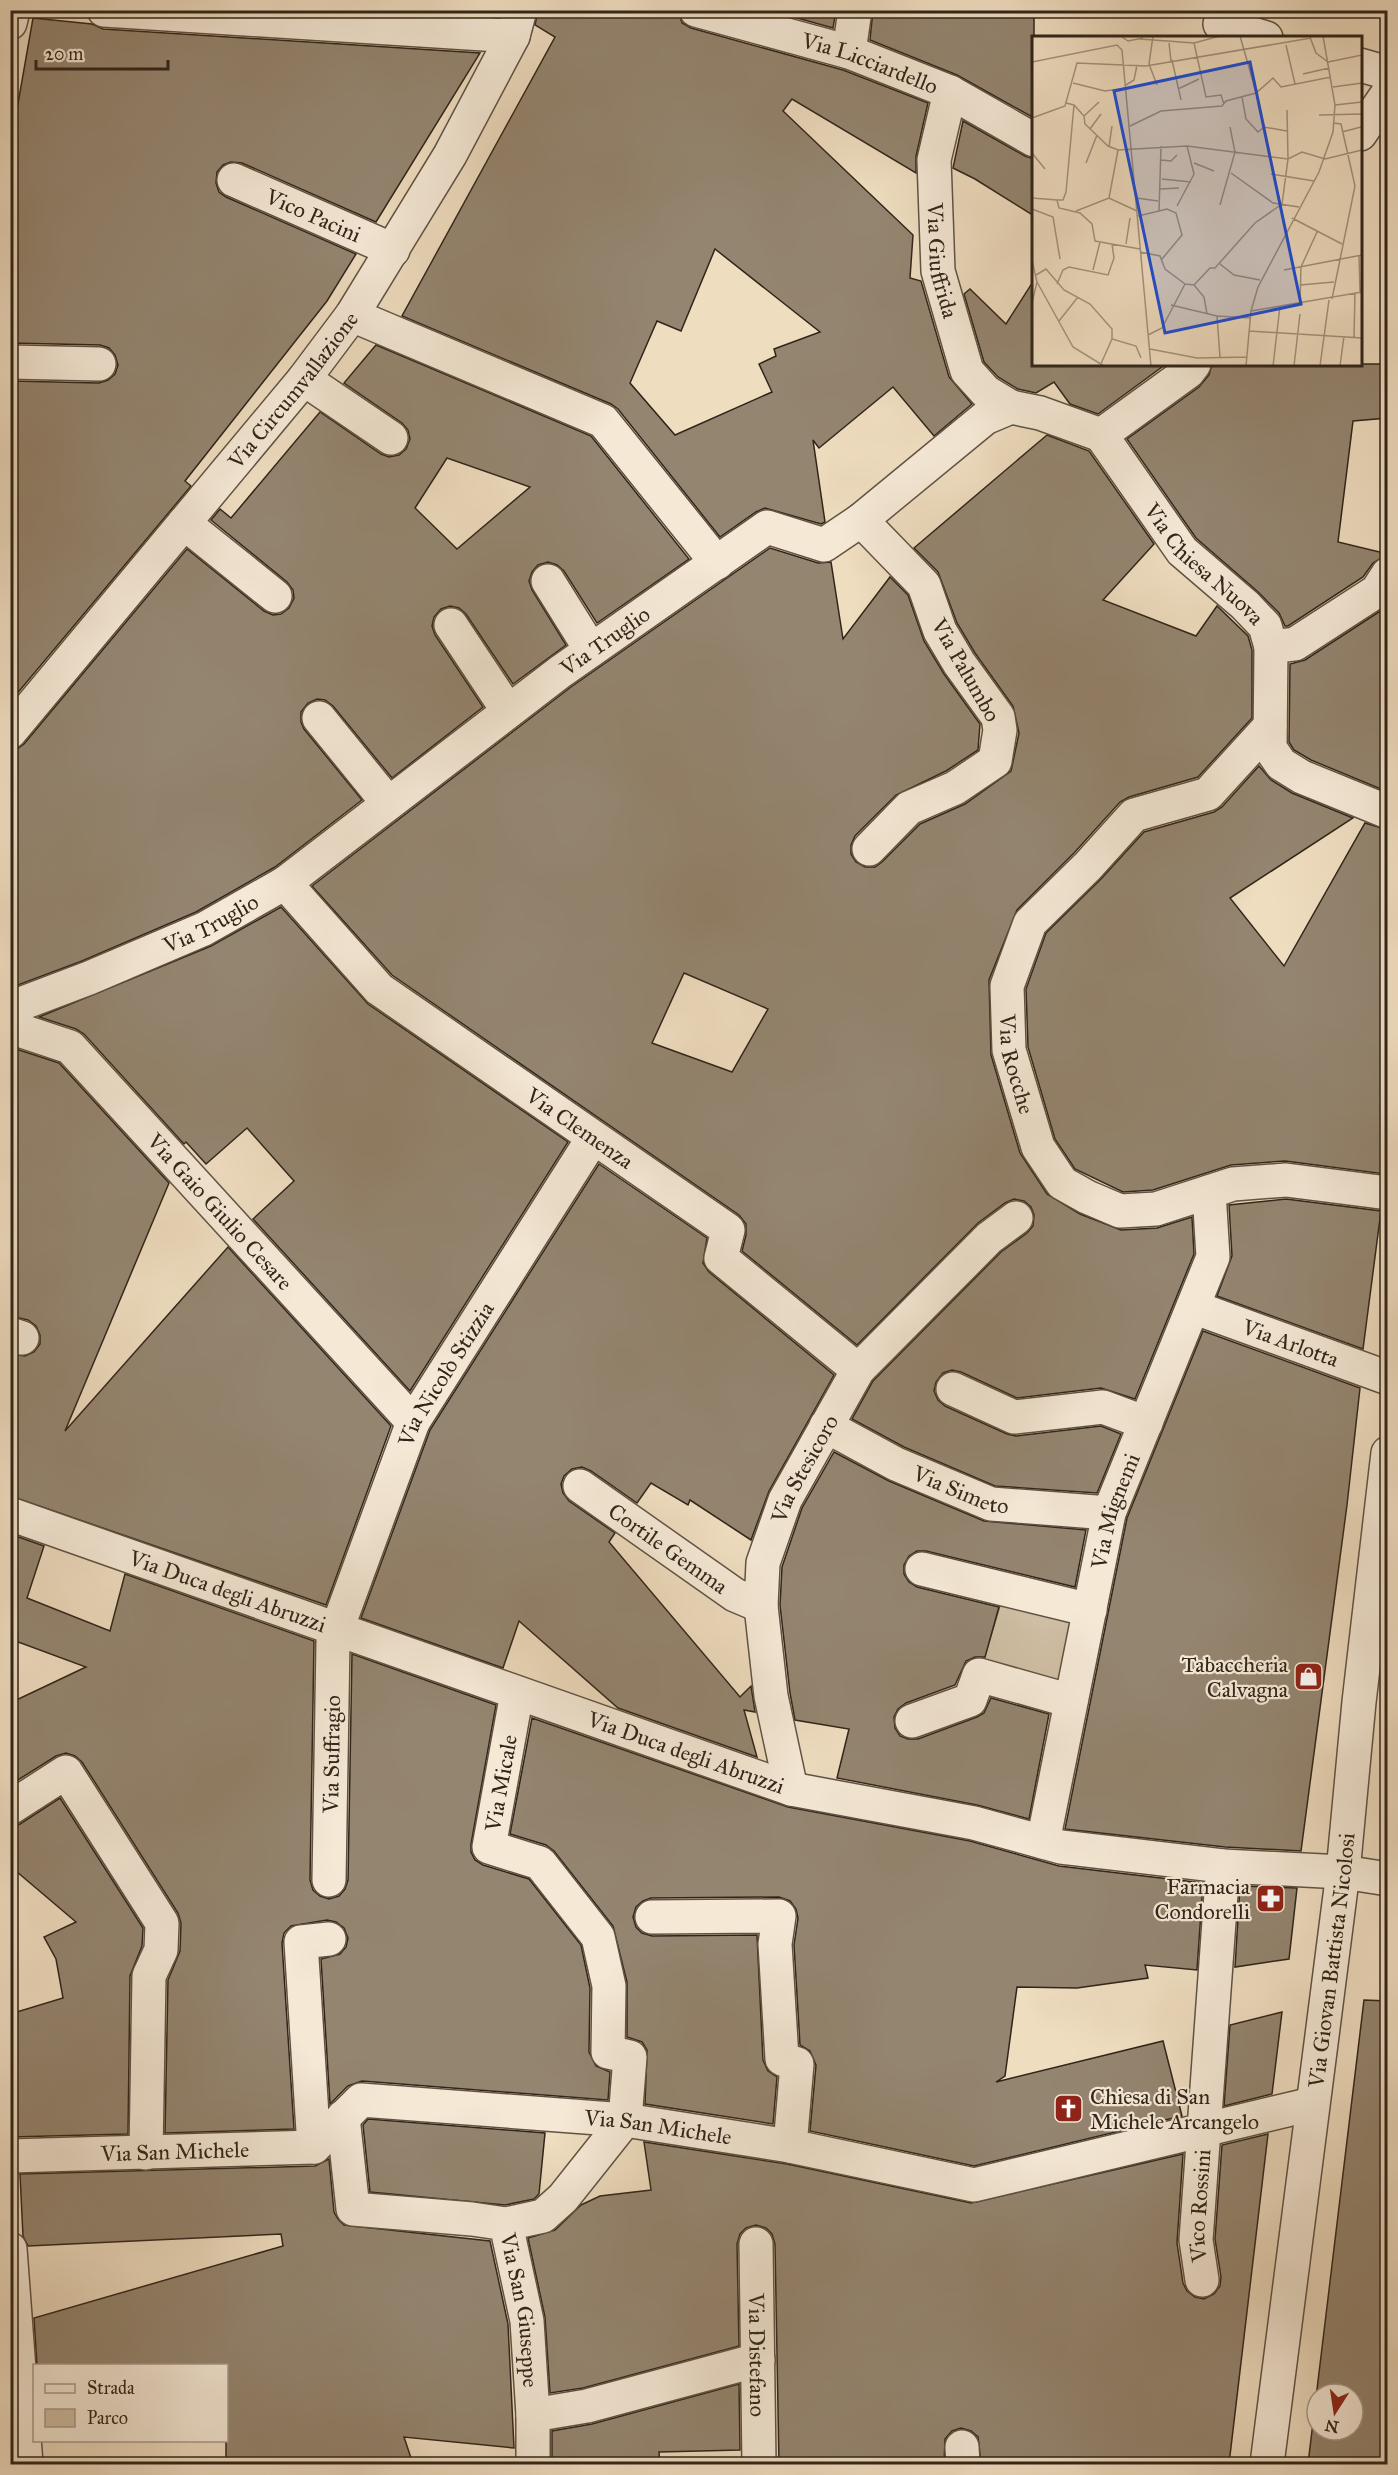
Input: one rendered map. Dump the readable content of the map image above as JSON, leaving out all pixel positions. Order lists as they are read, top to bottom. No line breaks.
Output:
{"streets":{"street":["Via Licciardello","Vico Pacini","Via Giuffrida","Via Circumvallazione","Via Chiesa Nuova","Via Truglio","Via Palumbo","Via Rocche","Via Clemenza","Via Gaio Giulio Cesare","Via Arlotta","Via Nicolò Stizzia","Via Stesicoro","Via Simeto","Via Mignemi","Cortile Gemma","Via Duca degli Abruzzi","Via Suffragio","Via Micale","Via Giovan Battista Nicolosi","Via San Michele","Vico Rossini","Via San Giuseppe","Via Distefano"]},"crossings":[["Via Licciardello","Via Giuffrida"],["Vico Pacini","Via Circumvallazione"],["Via Giuffrida","Via Truglio"],["Via Chiesa Nuova","Via Rocche"],["Via Truglio","Via Palumbo"],["Via Truglio","Via Clemenza"],["Via Rocche","Via Mignemi"],["Via Clemenza","Via Nicolò Stizzia"],["Via Clemenza","Via Stesicoro"],["Via Gaio Giulio Cesare","Via Nicolò Stizzia"],["Via Arlotta","Via Mignemi"],["Via Nicolò Stizzia","Via Duca degli Abruzzi"],["Via Nicolò Stizzia","Via Suffragio"],["Via Stesicoro","Via Simeto"],["Via Stesicoro","Cortile Gemma"],["Via Stesicoro","Via Duca degli Abruzzi"],["Via Simeto","Via Mignemi"],["Via Mignemi","Via Duca degli Abruzzi"],["Via Duca degli Abruzzi","Via Suffragio"],["Via Duca degli Abruzzi","Via Micale"],["Via Duca degli Abruzzi","Via Giovan Battista Nicolosi"],["Via Duca degli Abruzzi","Vico Rossini"],["Via Micale","Via San Michele"],["Via Giovan Battista Nicolosi","Via San Michele"],["Via San Michele","Vico Rossini"],["Via San Michele","Via San Giuseppe"]],"places":{"shop":["Tabaccheria Calvagna"],"pharmacy":["Farmacia Condorelli"],"church":["Chiesa di San Michele Arcangelo"]},"legend":["Strada","Parco"],"scale_bar":"20 m","north":"bottom"}
